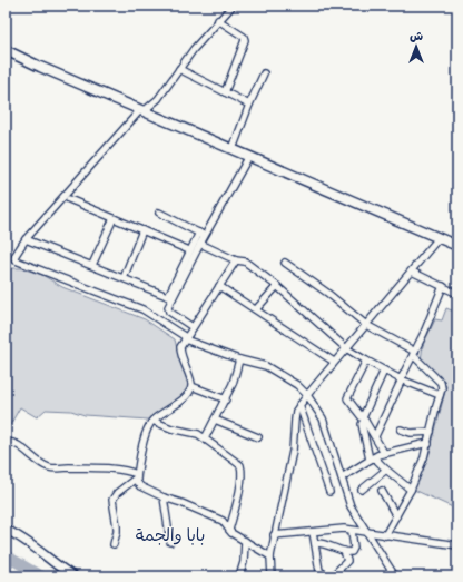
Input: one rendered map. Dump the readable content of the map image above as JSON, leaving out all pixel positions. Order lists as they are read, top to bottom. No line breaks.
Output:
{"districts":["بابا والجمة"],"north":"top"}
